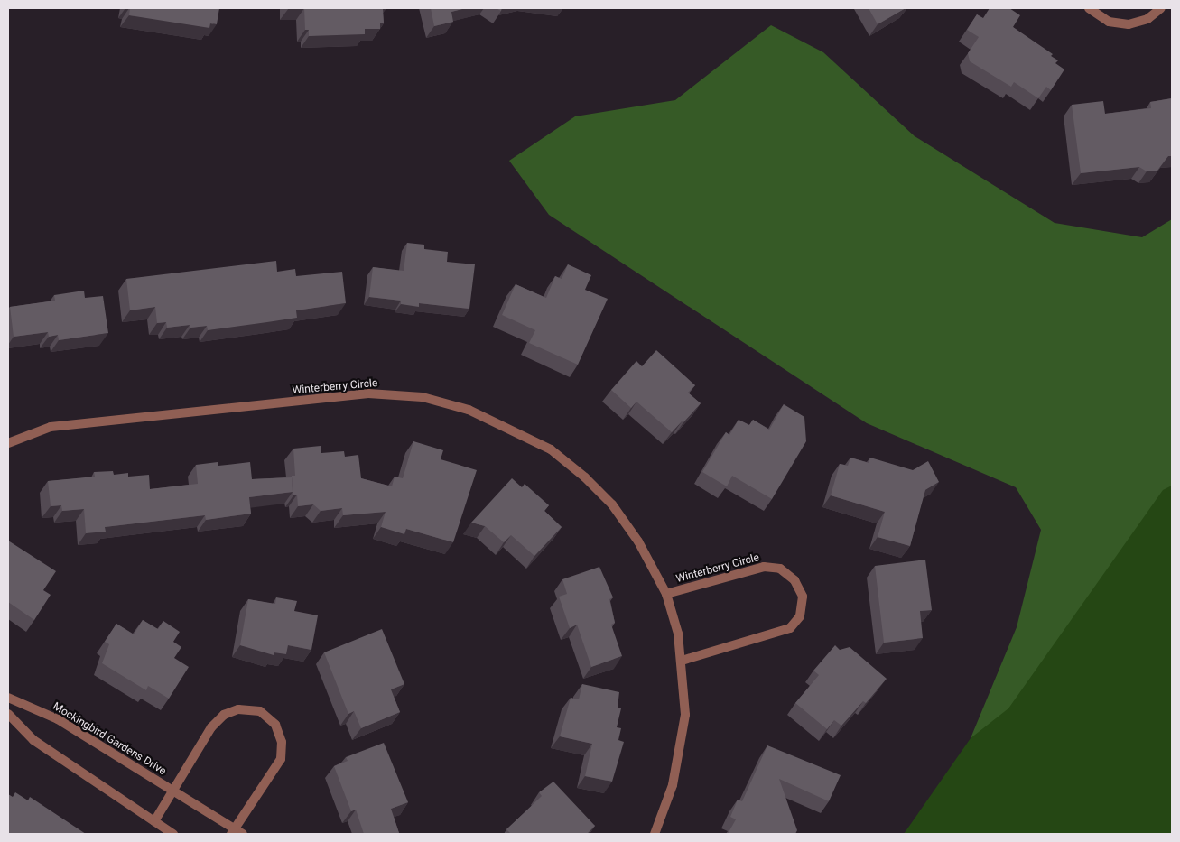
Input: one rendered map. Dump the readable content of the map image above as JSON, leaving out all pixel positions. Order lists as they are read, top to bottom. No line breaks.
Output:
{"streets":{"street":["Winterberry Circle","Mockingbird Gardens Drive"]}}
